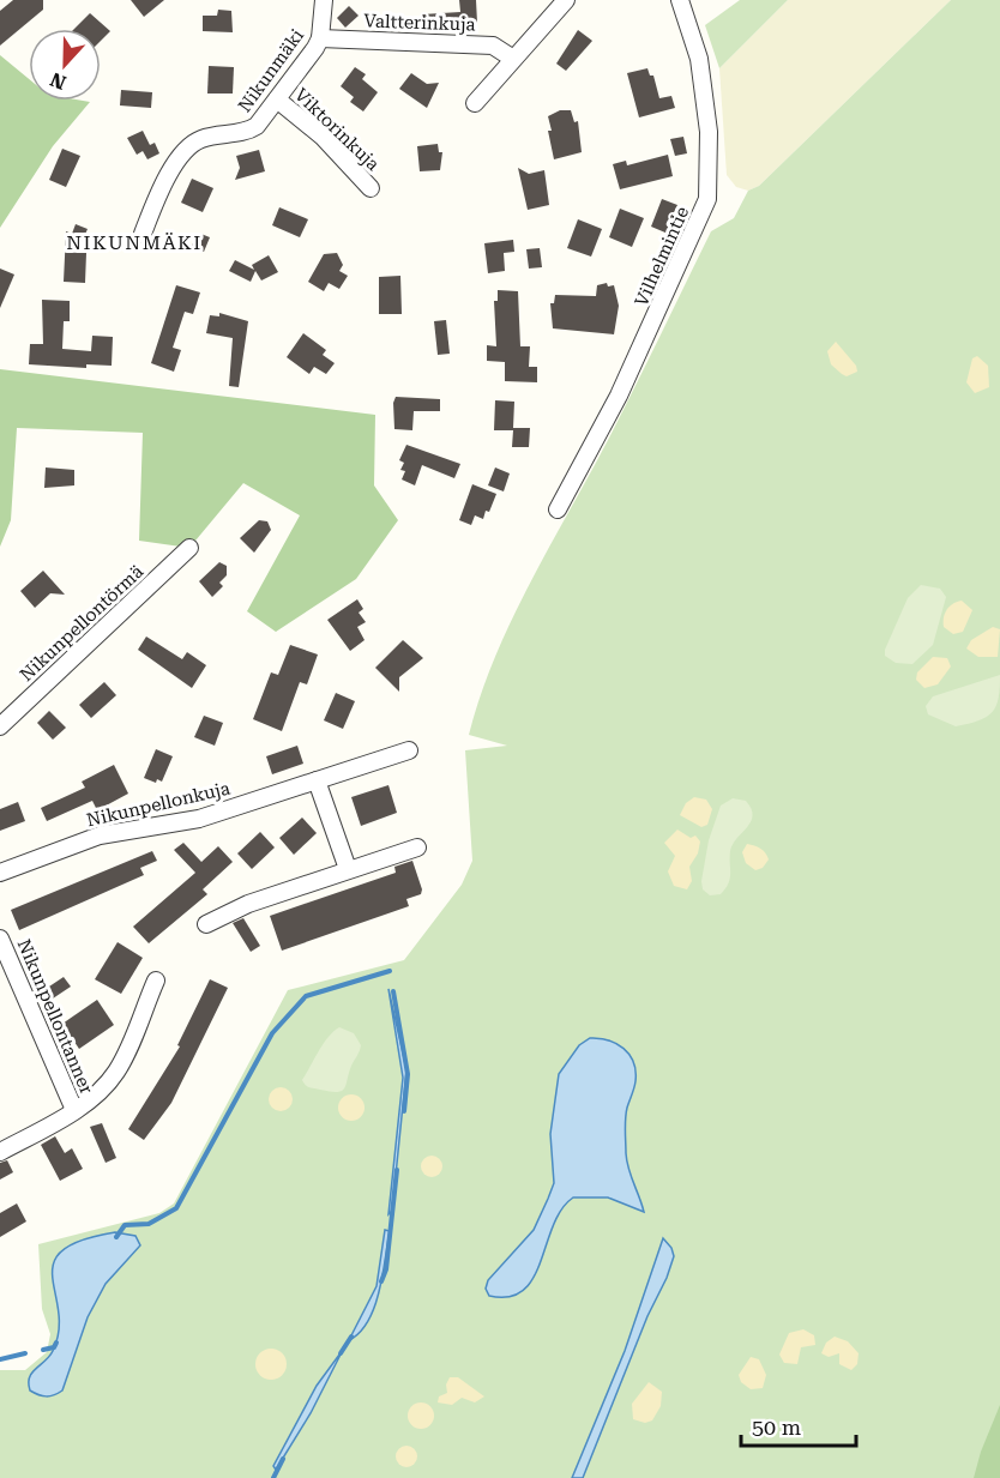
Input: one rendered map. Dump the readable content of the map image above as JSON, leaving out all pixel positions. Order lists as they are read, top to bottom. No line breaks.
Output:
{"streets":{"street":["Valtterinkuja","Nikunmäki","Viktorinkuja","Vilhelmintie","Nikunpellontörmä","Nikunpellonkuja","Nikunpellontanner"]},"crossings":[["Valtterinkuja","Nikunmäki"],["Nikunmäki","Viktorinkuja"]],"districts":["NIKUNMÄKI"],"scale_bar":"50 m","north":"bottom"}
